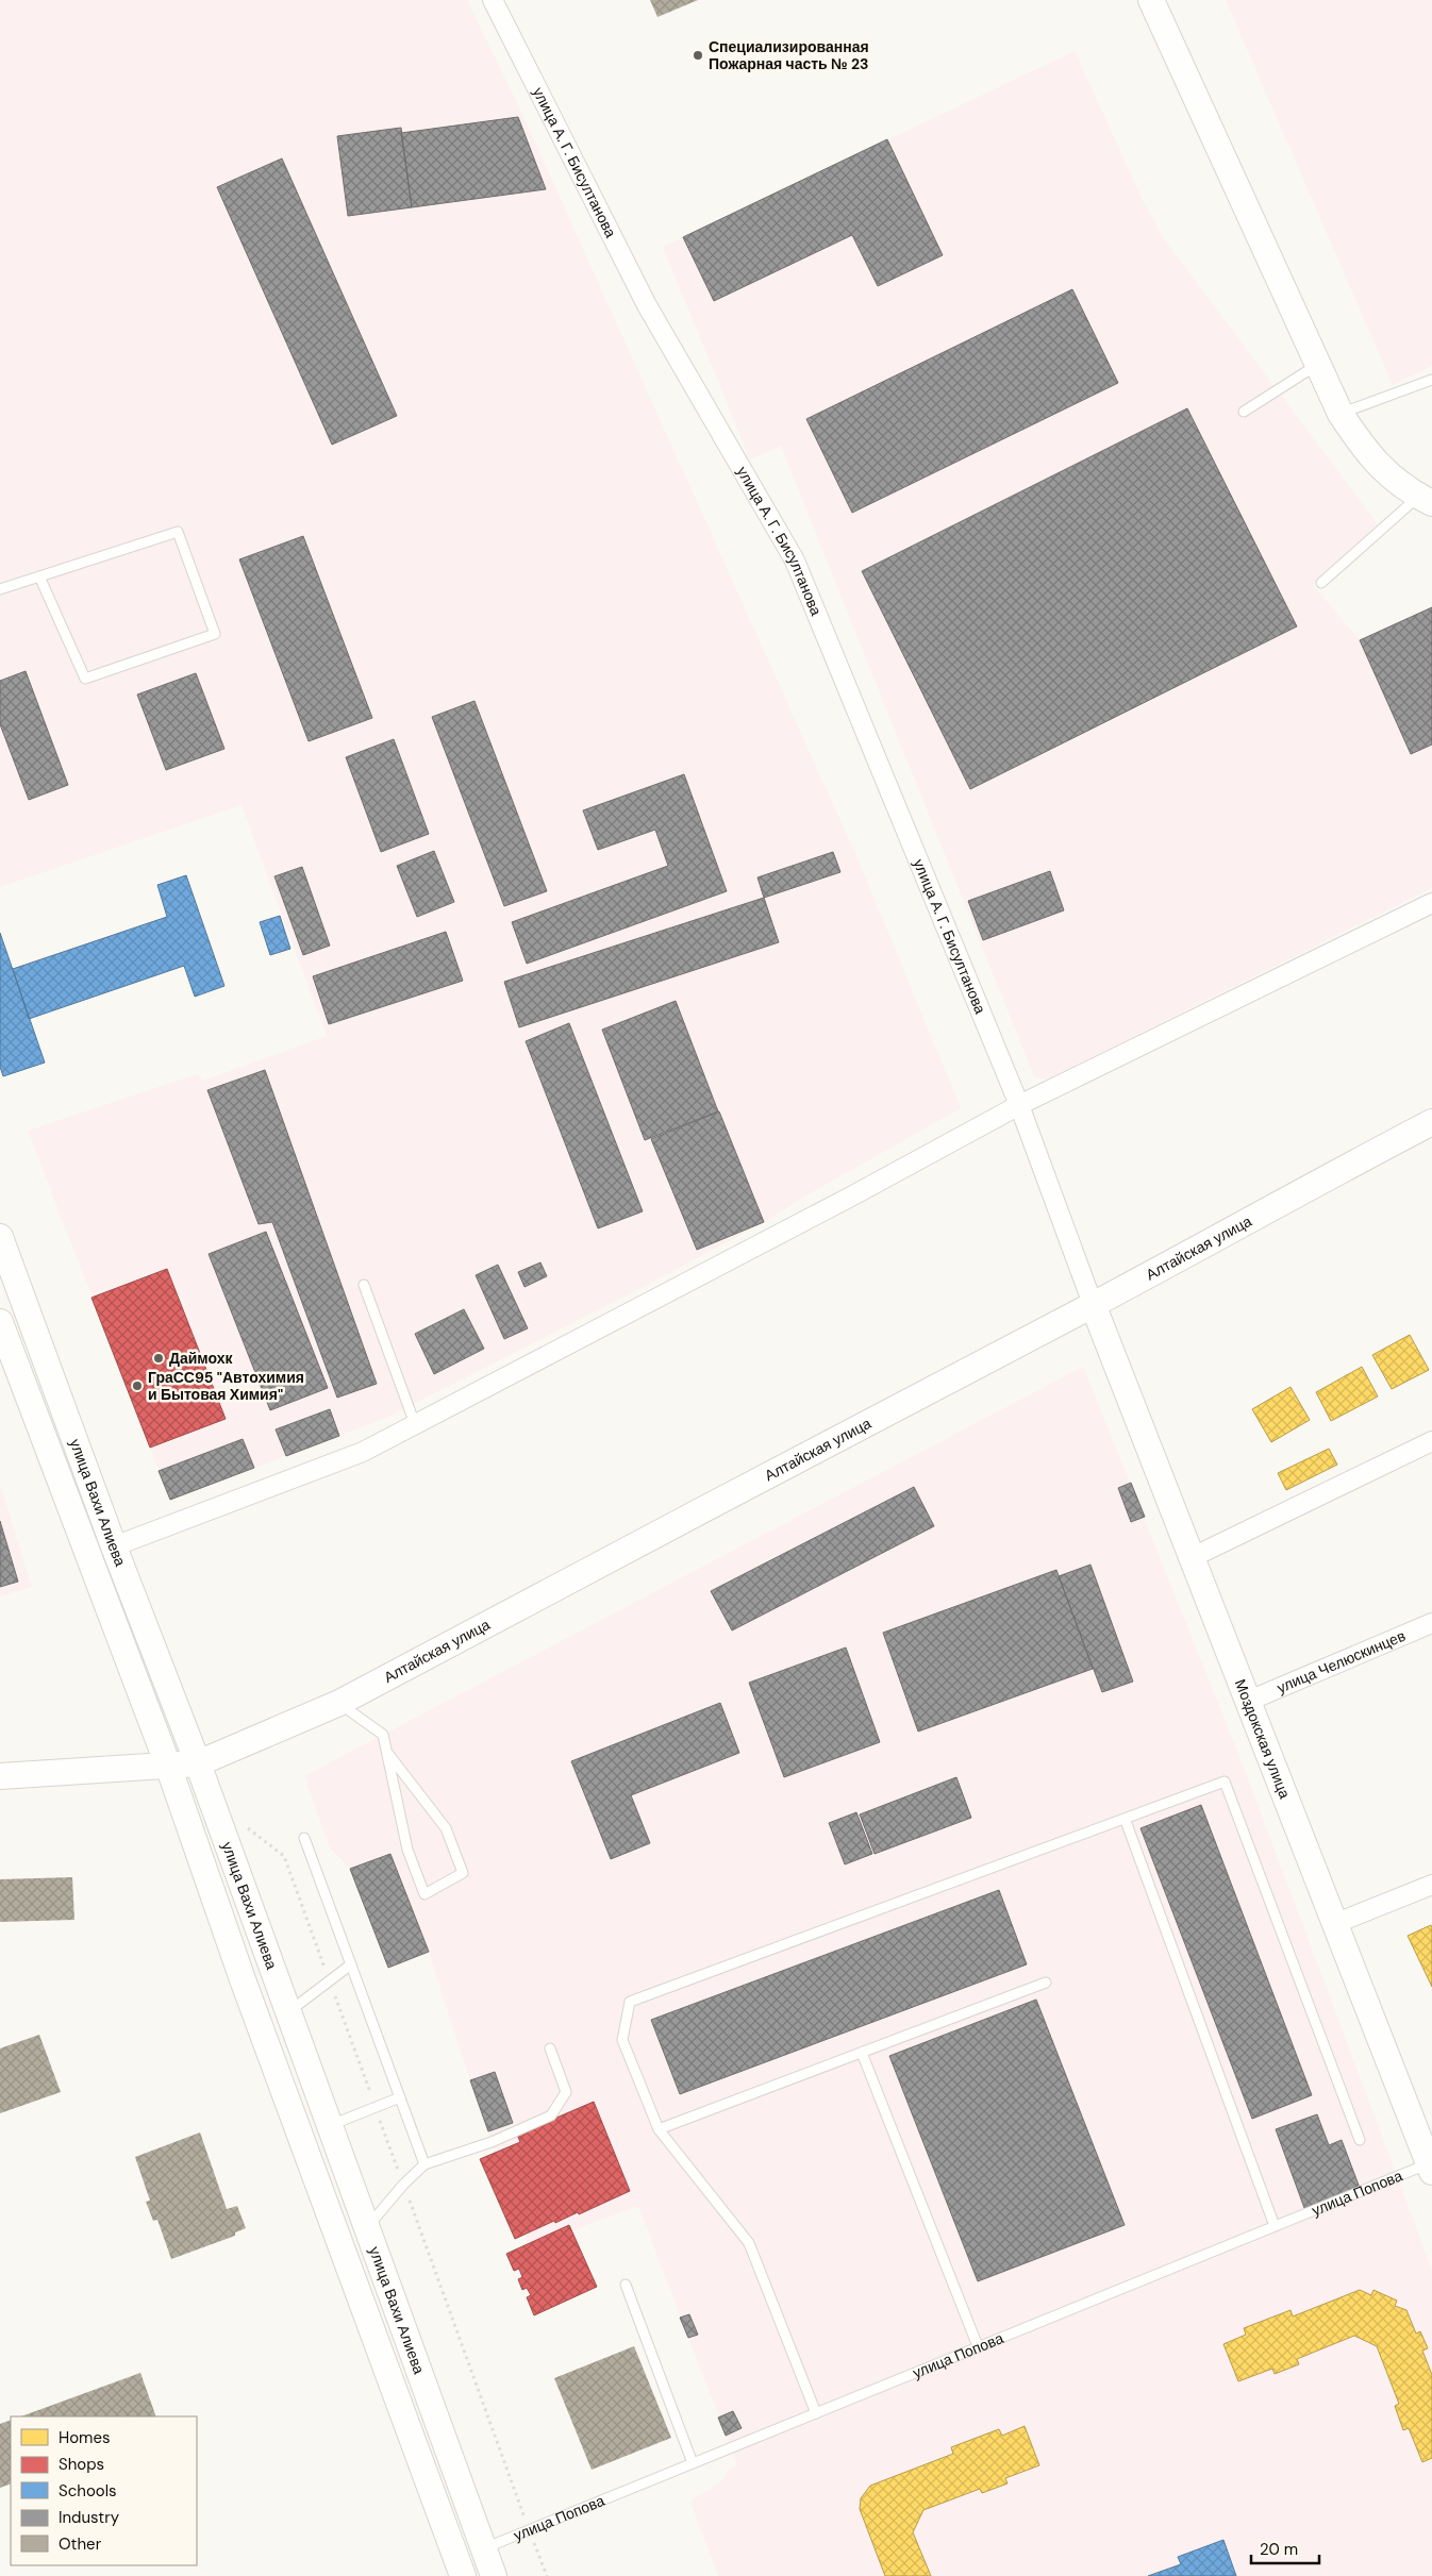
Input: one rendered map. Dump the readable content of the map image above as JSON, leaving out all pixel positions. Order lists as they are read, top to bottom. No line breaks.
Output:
{"streets":{"main road":["Алтайская улица","улица Вахи Алиева","Моздокская улица"],"street":["улица А. Г. Бисултанова","улица Челюскинцев"],"lane":["улица Попова"]},"crossings":[["улица А. Г. Бисултанова","Алтайская улица"],["улица А. Г. Бисултанова","Моздокская улица"],["Алтайская улица","улица Вахи Алиева"],["Алтайская улица","Моздокская улица"],["улица Вахи Алиева","улица Попова"],["улица Челюскинцев","Моздокская улица"],["Моздокская улица","улица Попова"]],"places":["Специализированная Пожарная часть № 23","Даймохк","ГраСС95 \"Автохимия и Бытовая Химия\""],"legend":["Homes","Shops","Schools","Industry","Other"],"scale_bar":"20 m"}
